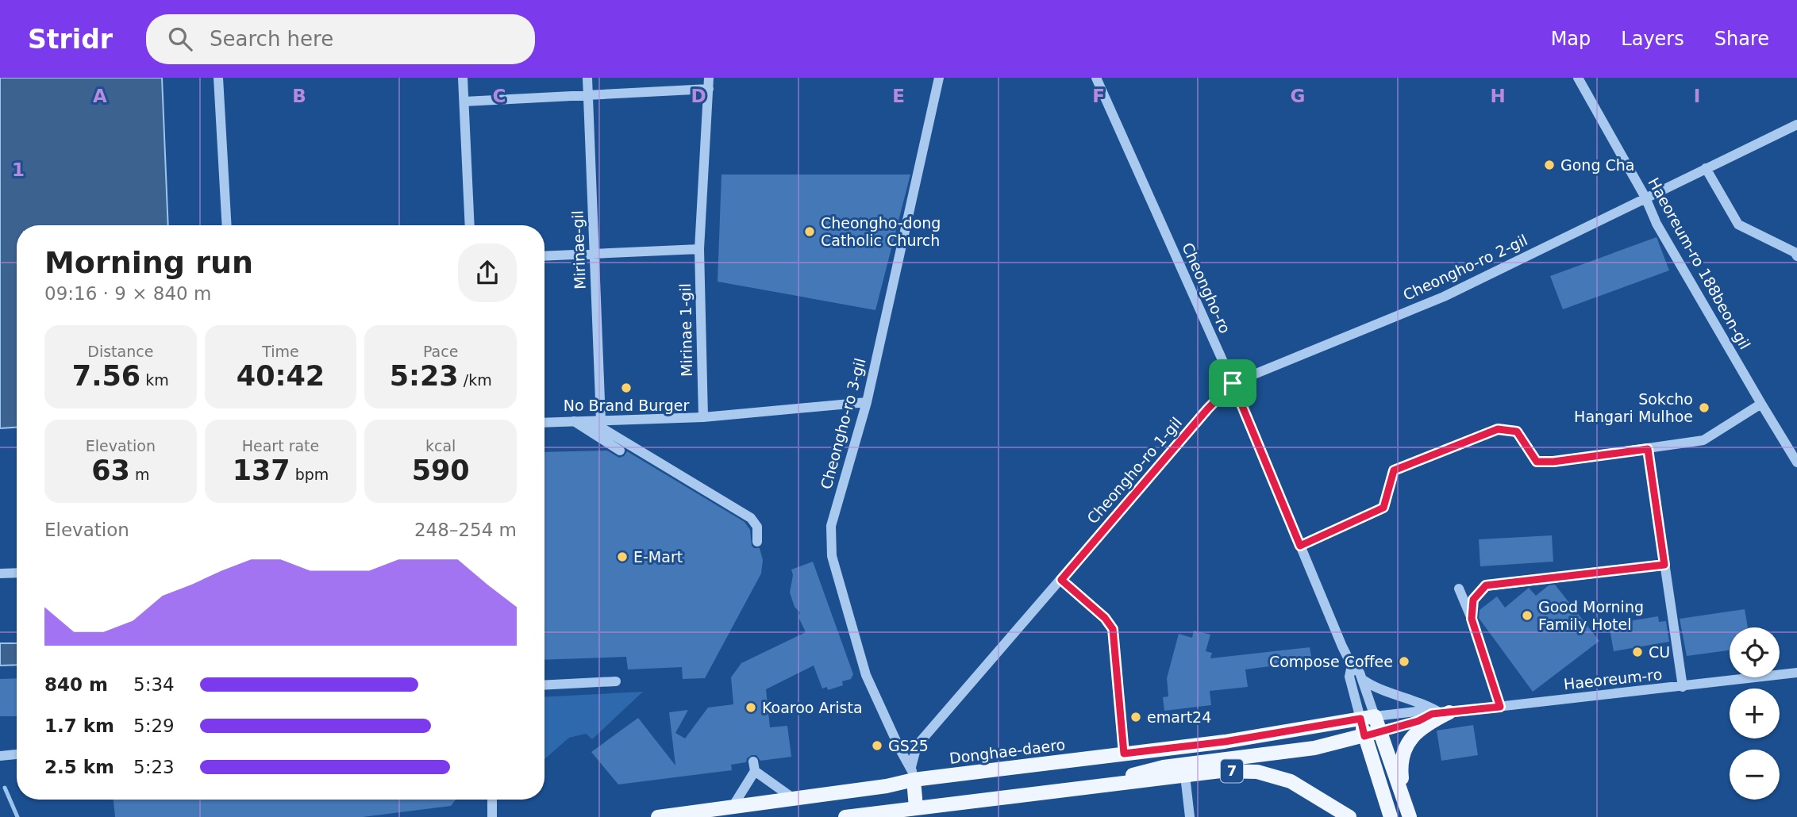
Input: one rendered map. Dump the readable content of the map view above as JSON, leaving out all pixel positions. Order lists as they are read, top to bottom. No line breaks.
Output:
{"streets":{"main road":["Donghae-daero","7"],"street":["Mirinae-gil","Haeoreum-ro 188beon-gil","Cheongho-ro 2-gil","Cheongho-ro","Mirinae 1-gil","Cheongho-ro 3-gil","Cheongho-ro 1-gil","Haeoreum-ro"]},"crossings":[["Haeoreum-ro 188beon-gil","Cheongho-ro 2-gil"],["Cheongho-ro 2-gil","Cheongho-ro"],["Cheongho-ro 2-gil","Cheongho-ro 1-gil"],["Cheongho-ro","Cheongho-ro 1-gil"],["Cheongho-ro","Haeoreum-ro"],["Cheongho-ro","Donghae-daero"],["Cheongho-ro 3-gil","Cheongho-ro 1-gil"],["Cheongho-ro 3-gil","Donghae-daero"],["Cheongho-ro 1-gil","Donghae-daero"],["Haeoreum-ro","Donghae-daero"],["Haeoreum-ro","7"]],"places":["Gong Cha","Cheongho-dong Catholic Church","No Brand Burger","Sokcho Hangari Mulhoe","E-Mart","Good Morning Family Hotel","CU","Compose Coffee","Koaroo Arista","emart24","GS25"],"page":{"header":"Stridr","search":"Search here","nav":["Map","Layers","Share"],"heading":["Morning run","09:16 · 9 × 840 m"],"stats":[["Distance","7.56 km"],["Time","40:42"],["Pace","5:23 /km"],["Elevation","63 m"],["Heart rate","137 bpm"],["kcal","590"]],"chart":["Elevation","248–254 m"],"map_buttons":["+","−"],"list":[{"name":"840 m","note":"5:34"},{"name":"1.7 km","note":"5:29"},{"name":"2.5 km","note":"5:23"}]},"grid":{"columns":["A","B","C","D","E","F","G","H","I"],"rows":["1"]}}
